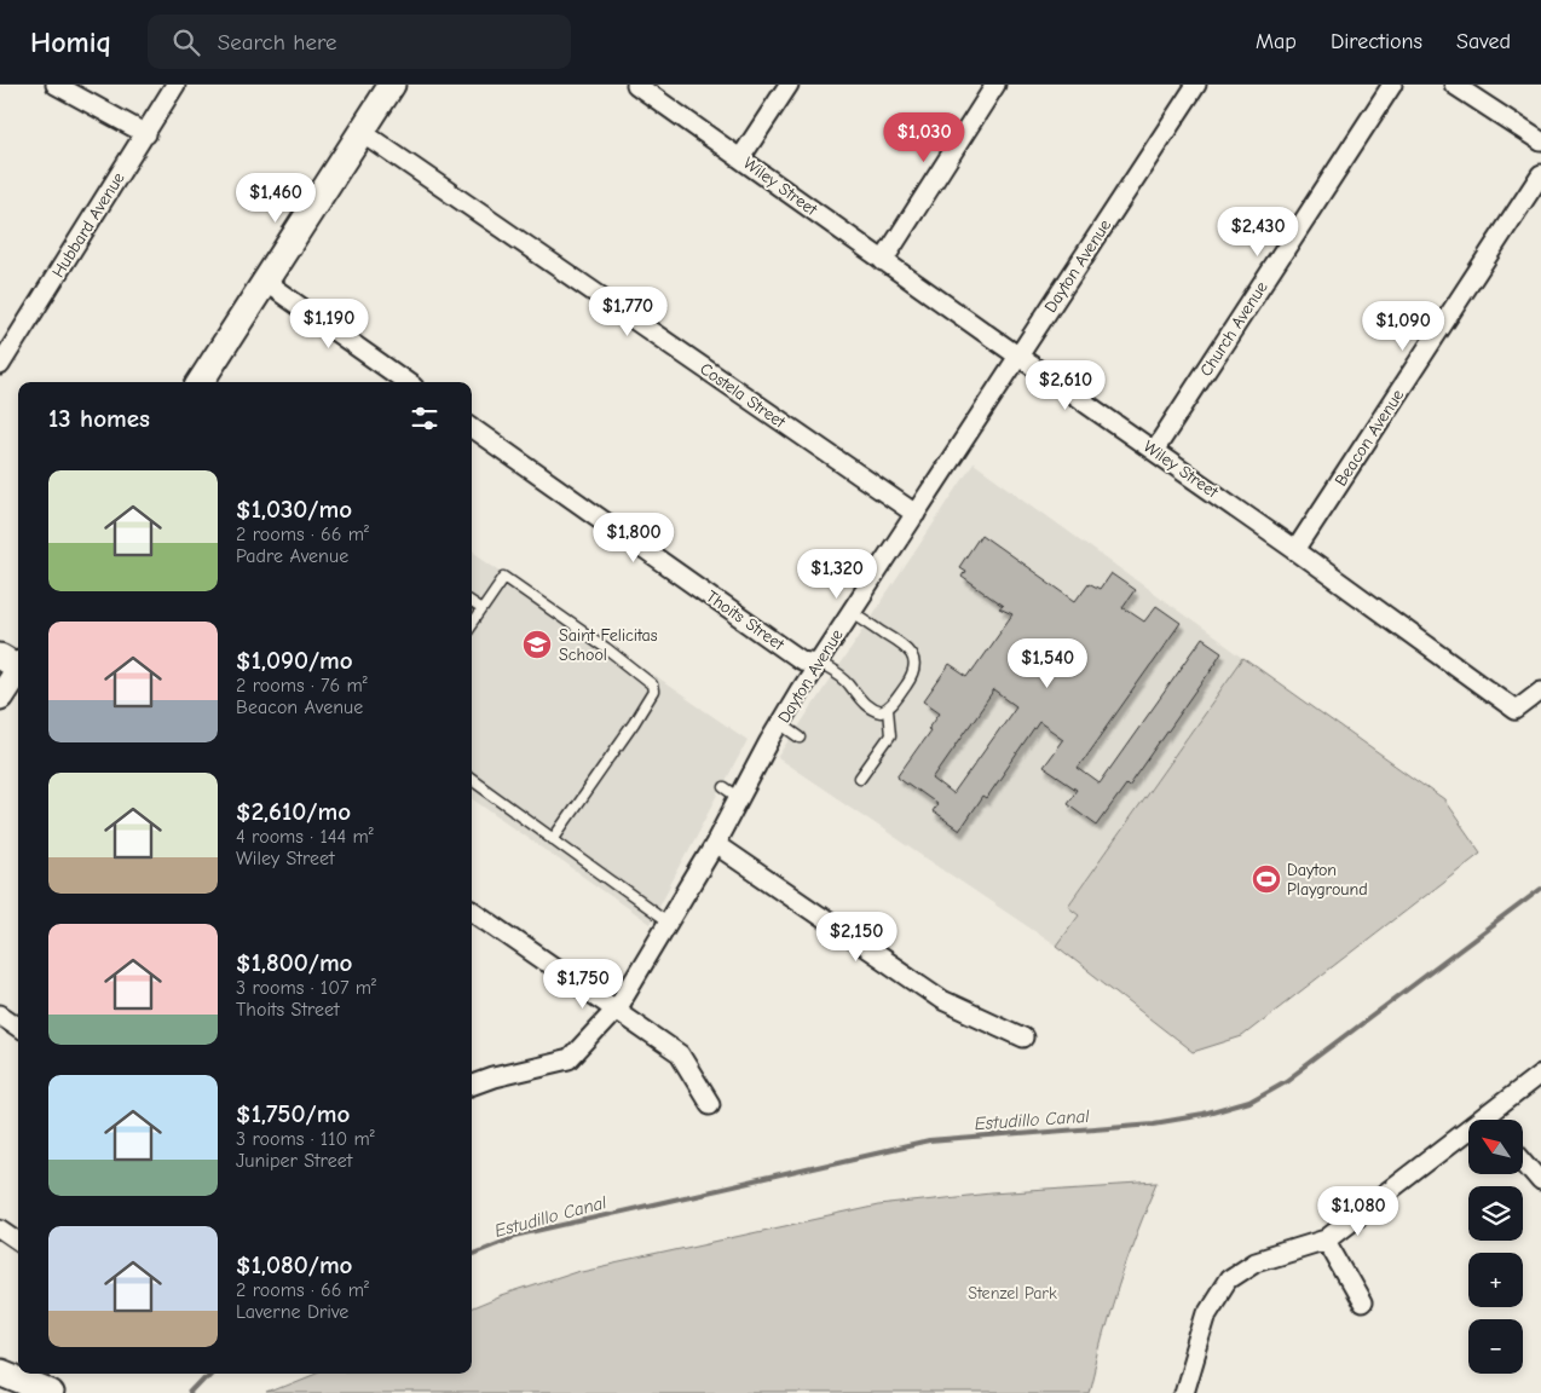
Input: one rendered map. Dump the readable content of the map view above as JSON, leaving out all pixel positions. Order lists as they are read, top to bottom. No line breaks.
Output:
{"streets":{"street":["Wiley Street","Hubbard Avenue","Dayton Avenue","Church Avenue","Costela Street","Beacon Avenue","Thoits Street"]},"crossings":[["Wiley Street","Dayton Avenue"],["Wiley Street","Church Avenue"],["Wiley Street","Beacon Avenue"],["Dayton Avenue","Costela Street"],["Dayton Avenue","Thoits Street"]],"water":["Estudillo Canal"],"parks":["Stenzel Park"],"places":{"school or university":["Saint Felicitas School"],"sports":["Dayton Playground"]},"north":"top left","page":{"header":"Homiq","search":"Search here","nav":["Map","Directions","Saved"],"price":["$1,030","$1,460","$2,430","$1,770","$1,190","$1,090","$2,610","$1,800","$1,320","$1,540","$2,150","$1,750","$1,080"],"heading":"13 homes","list":[{"name":"$1,030/mo","note":"2 rooms · 66 m² · Padre Avenue"},{"name":"$1,090/mo","note":"2 rooms · 76 m² · Beacon Avenue"},{"name":"$2,610/mo","note":"4 rooms · 144 m² · Wiley Street"},{"name":"$1,800/mo","note":"3 rooms · 107 m² · Thoits Street"},{"name":"$1,750/mo","note":"3 rooms · 110 m² · Juniper Street"},{"name":"$1,080/mo","note":"2 rooms · 66 m² · Laverne Drive"}],"map_buttons":["+","−"]}}
